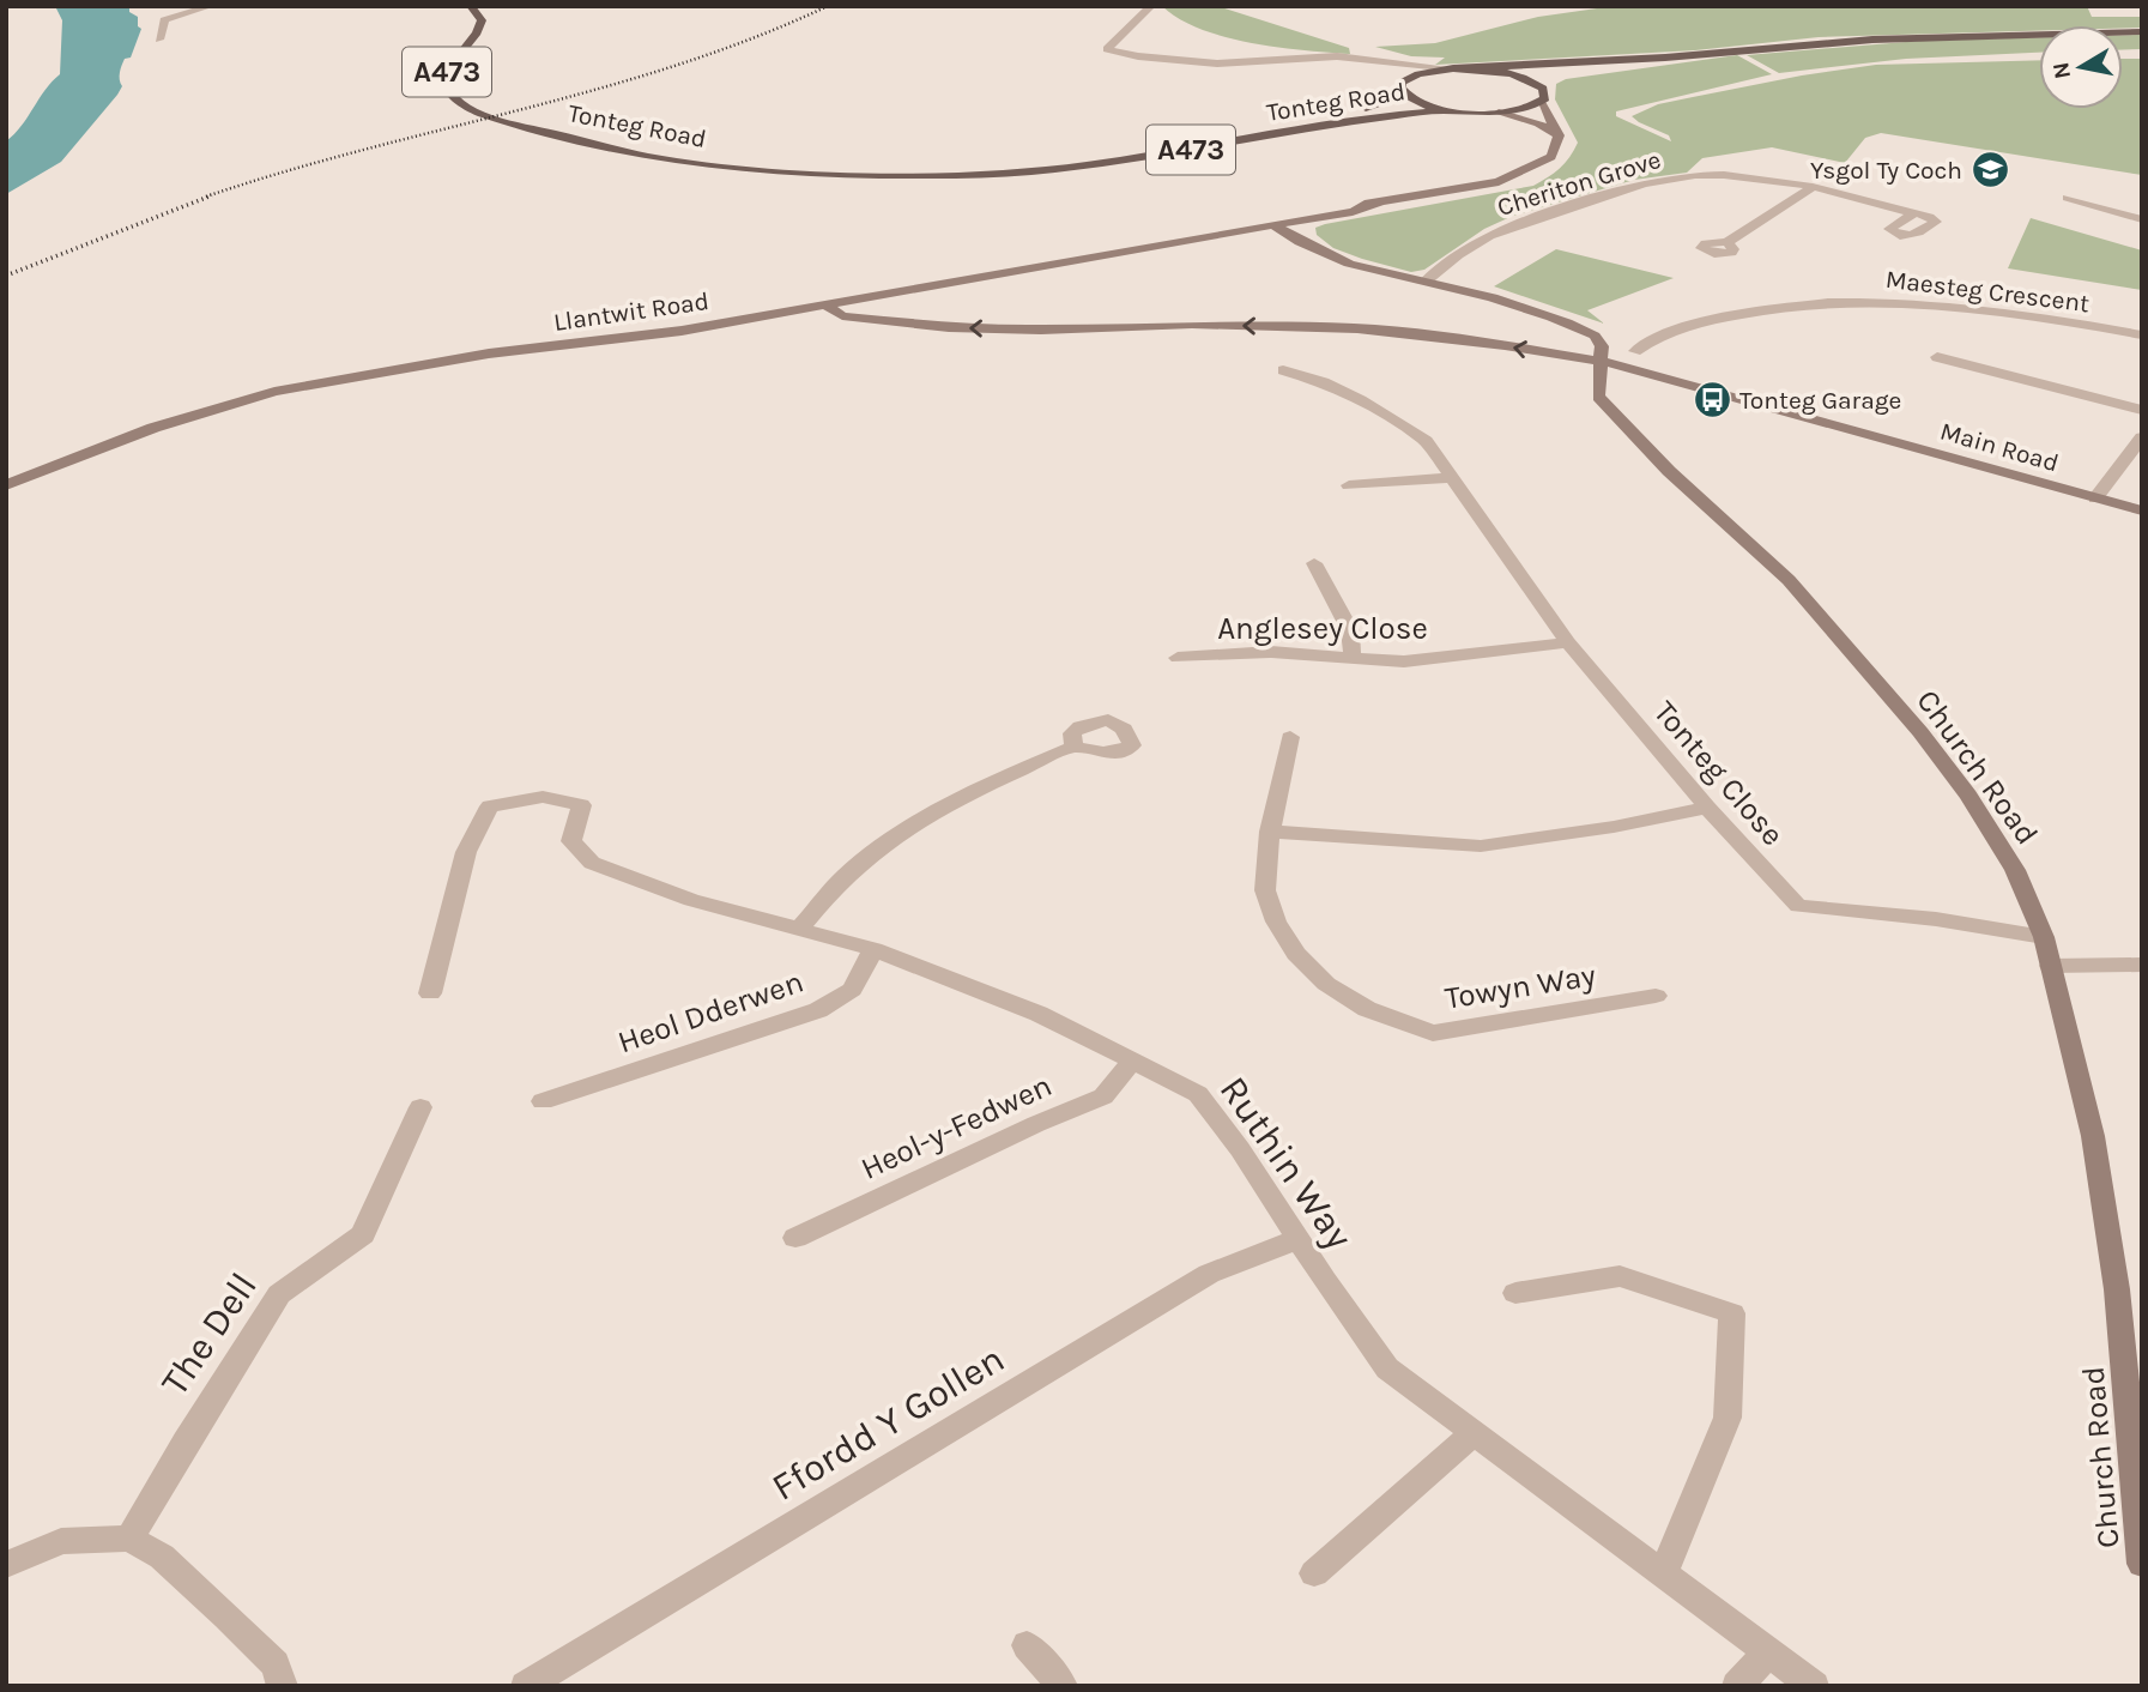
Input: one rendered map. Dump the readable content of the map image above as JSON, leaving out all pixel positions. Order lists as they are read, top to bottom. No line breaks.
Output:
{"streets":{"main road":["A473","Tonteg Road","Llantwit Road","Main Road","Church Road"],"street":["Cheriton Grove","Maesteg Crescent","Anglesey Close","Tonteg Close","Towyn Way","Heol Dderwen","Heol-y-Fedwen","Ruthin Way","The Dell","Ffordd Y Gollen"]},"crossings":[["Llantwit Road","Main Road"],["Main Road","Church Road"],["Anglesey Close","Tonteg Close"],["Church Road","Tonteg Close"],["Heol Dderwen","Ruthin Way"],["Heol-y-Fedwen","Ruthin Way"],["Ruthin Way","Ffordd Y Gollen"]],"one_way":["Main Road"],"places":{"school or university":["Ysgol Ty Coch"],"bus stop":["Tonteg Garage"]},"north":"left"}
